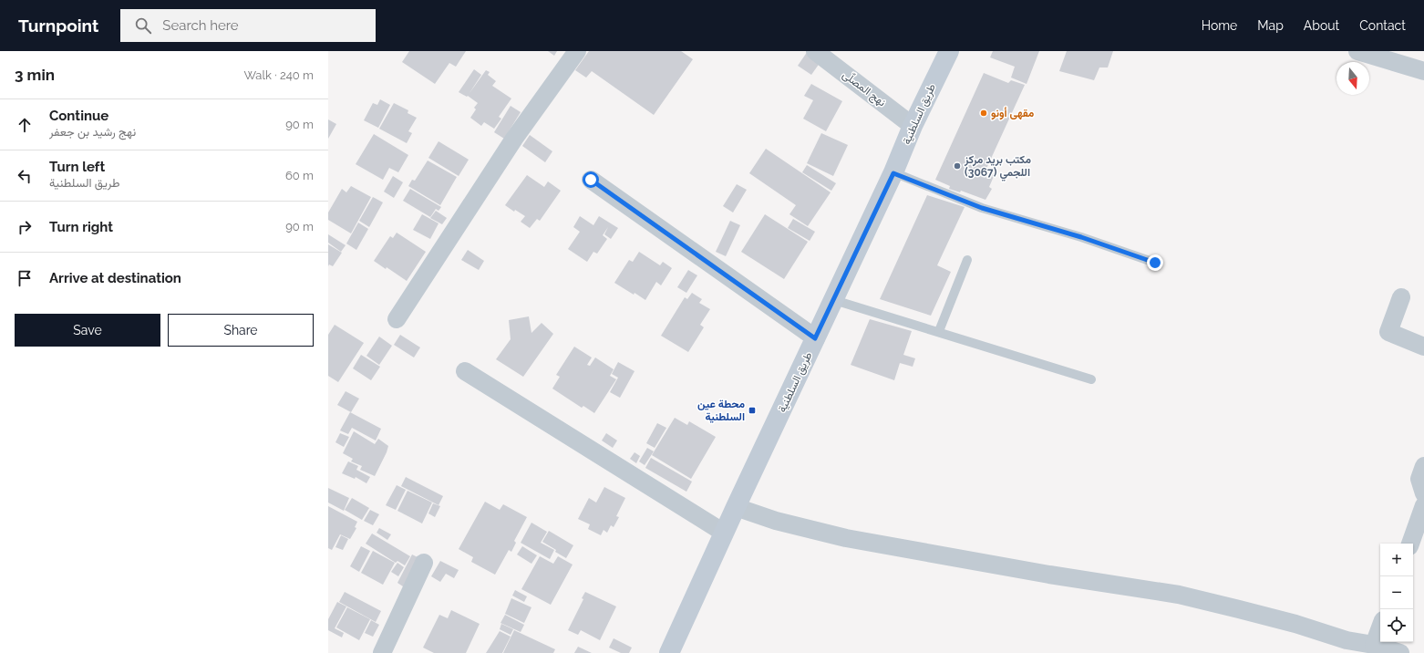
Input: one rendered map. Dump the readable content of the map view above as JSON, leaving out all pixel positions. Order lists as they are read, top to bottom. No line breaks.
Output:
{"streets":{"main road":["طريق السلطنية"],"street":["نهج المصلّى"]},"crossings":[["نهج المصلّى","طريق السلطنية"]],"places":{"other":["مقهى أونو","مكتب بريد مركز اللجمي (3067)"],"transit":["محطة عين السلطنية"]},"north":"bottom","page":{"header":"Turnpoint","search":"Search here","nav":["Home","Map","About","Contact"],"heading":["3 min","Walk · 240 m"],"list":[["Continue","نهج رشيد بن جعفر","90 m"],["Turn left","طريق السلطنية","60 m"],["Turn right","90 m"],"Arrive at destination"],"buttons":["Save","Share"],"map_buttons":["+","−"]}}
